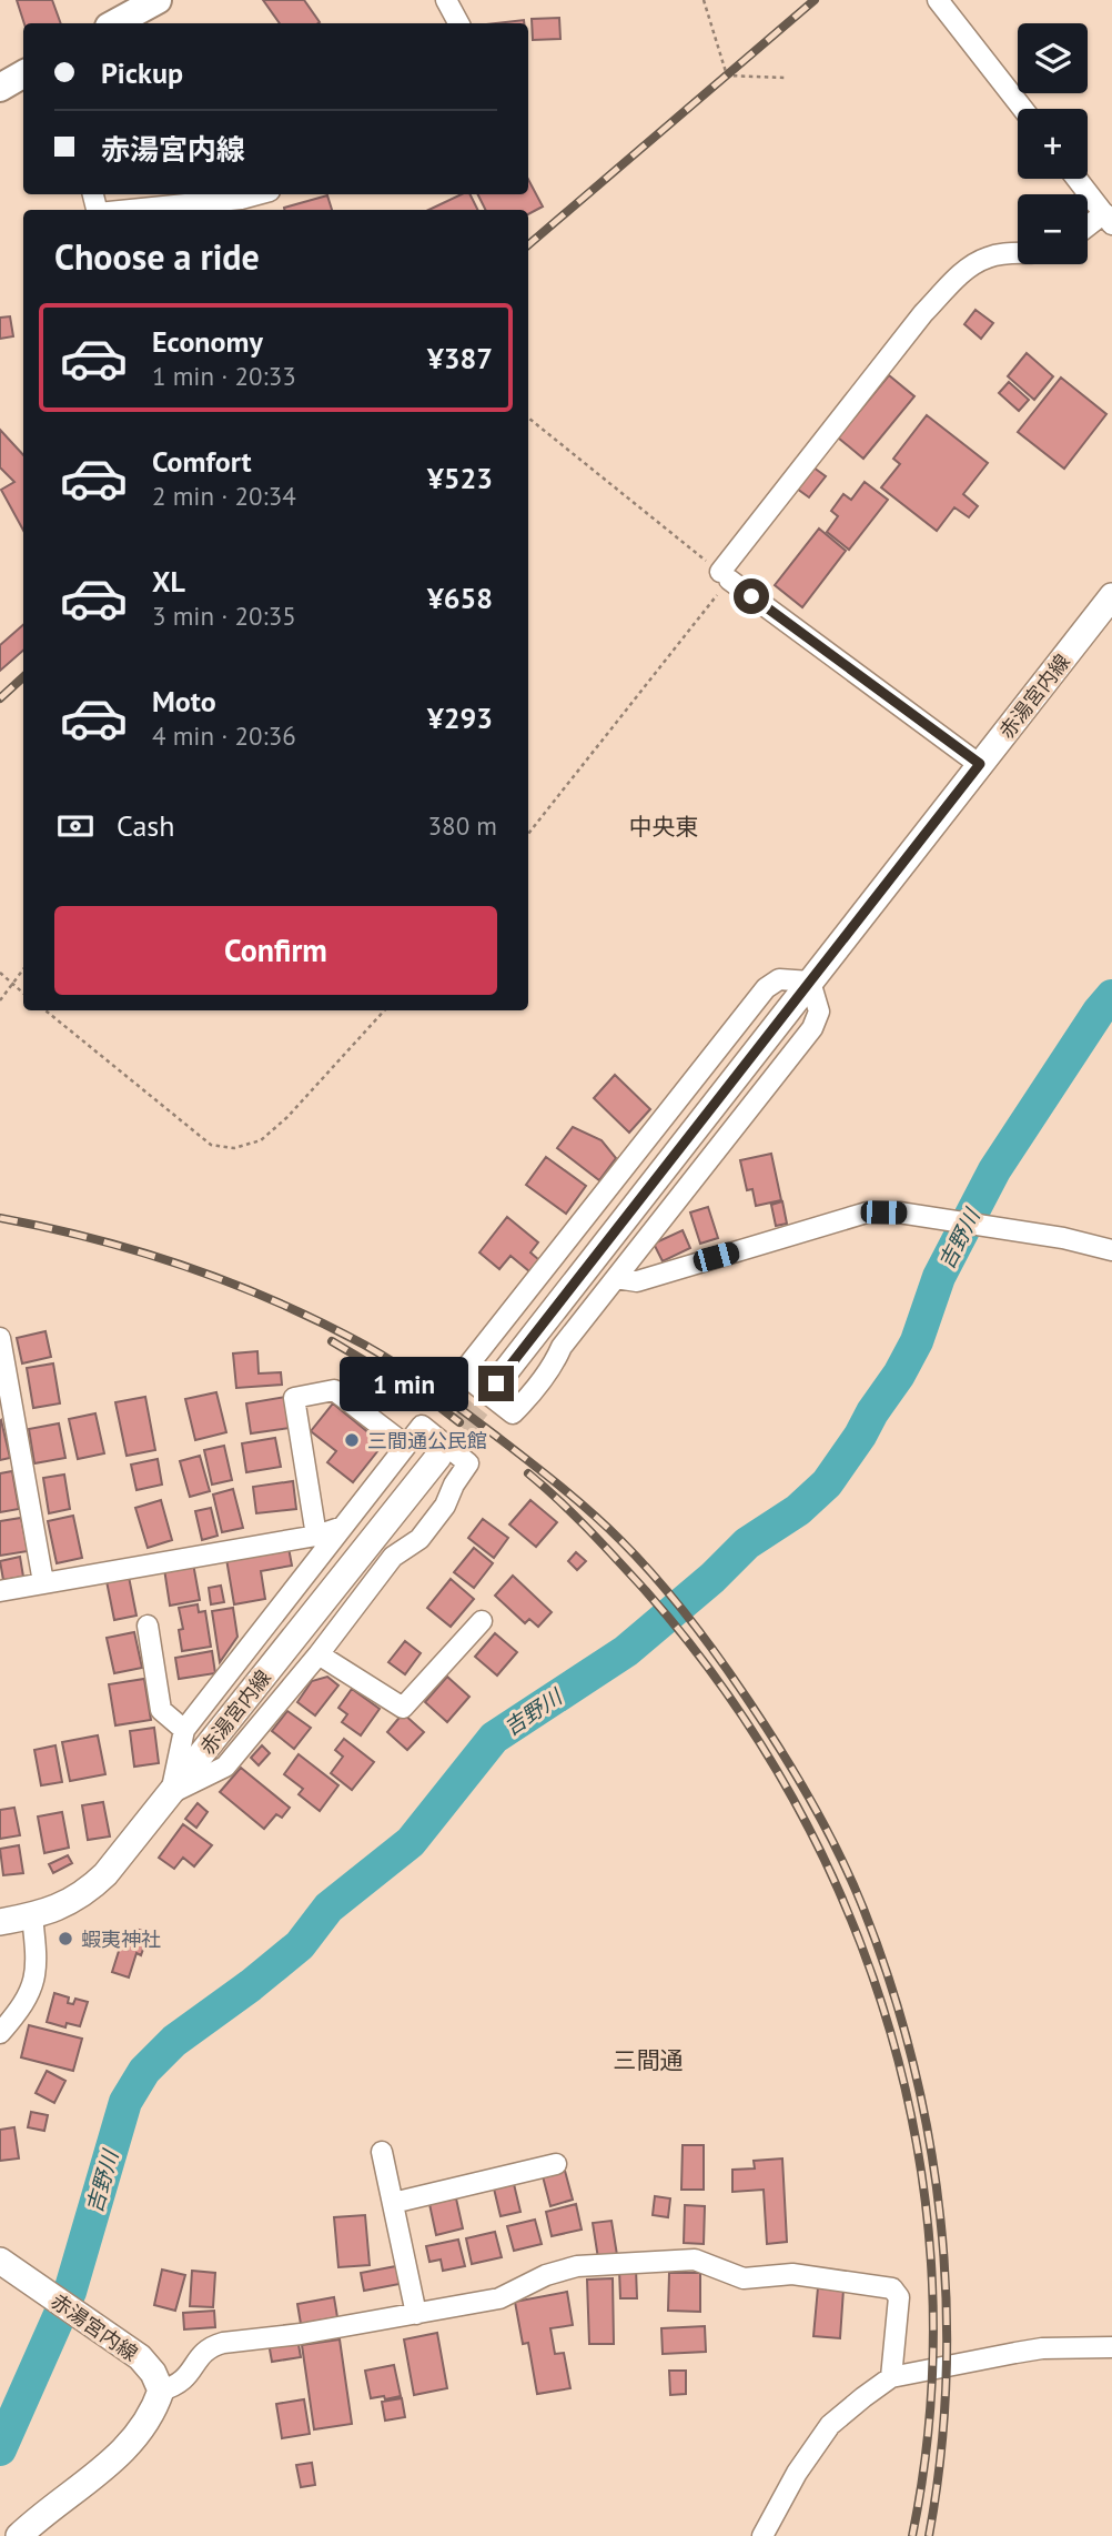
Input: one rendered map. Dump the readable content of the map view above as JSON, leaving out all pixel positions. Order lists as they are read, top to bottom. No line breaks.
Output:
{"streets":{"main road":["赤湯宮内線"]},"districts":["中央東","三間通"],"water":["吉野川"],"places":["三間通公民館","蝦夷神社"],"page":{"map_buttons":["+","−"],"banner":["Pickup","赤湯宮内線"],"heading":"Choose a ride","list":[{"name":"Economy","note":"1 min · 20:33","value":"¥387"},{"name":"Comfort","note":"2 min · 20:34","value":"¥523"},{"name":"XL","note":"3 min · 20:35","value":"¥658"},{"name":"Moto","note":"4 min · 20:36","value":"¥293"}],"pay":["Cash","380 m"],"buttons":"Confirm","bubble":"1 min"}}
